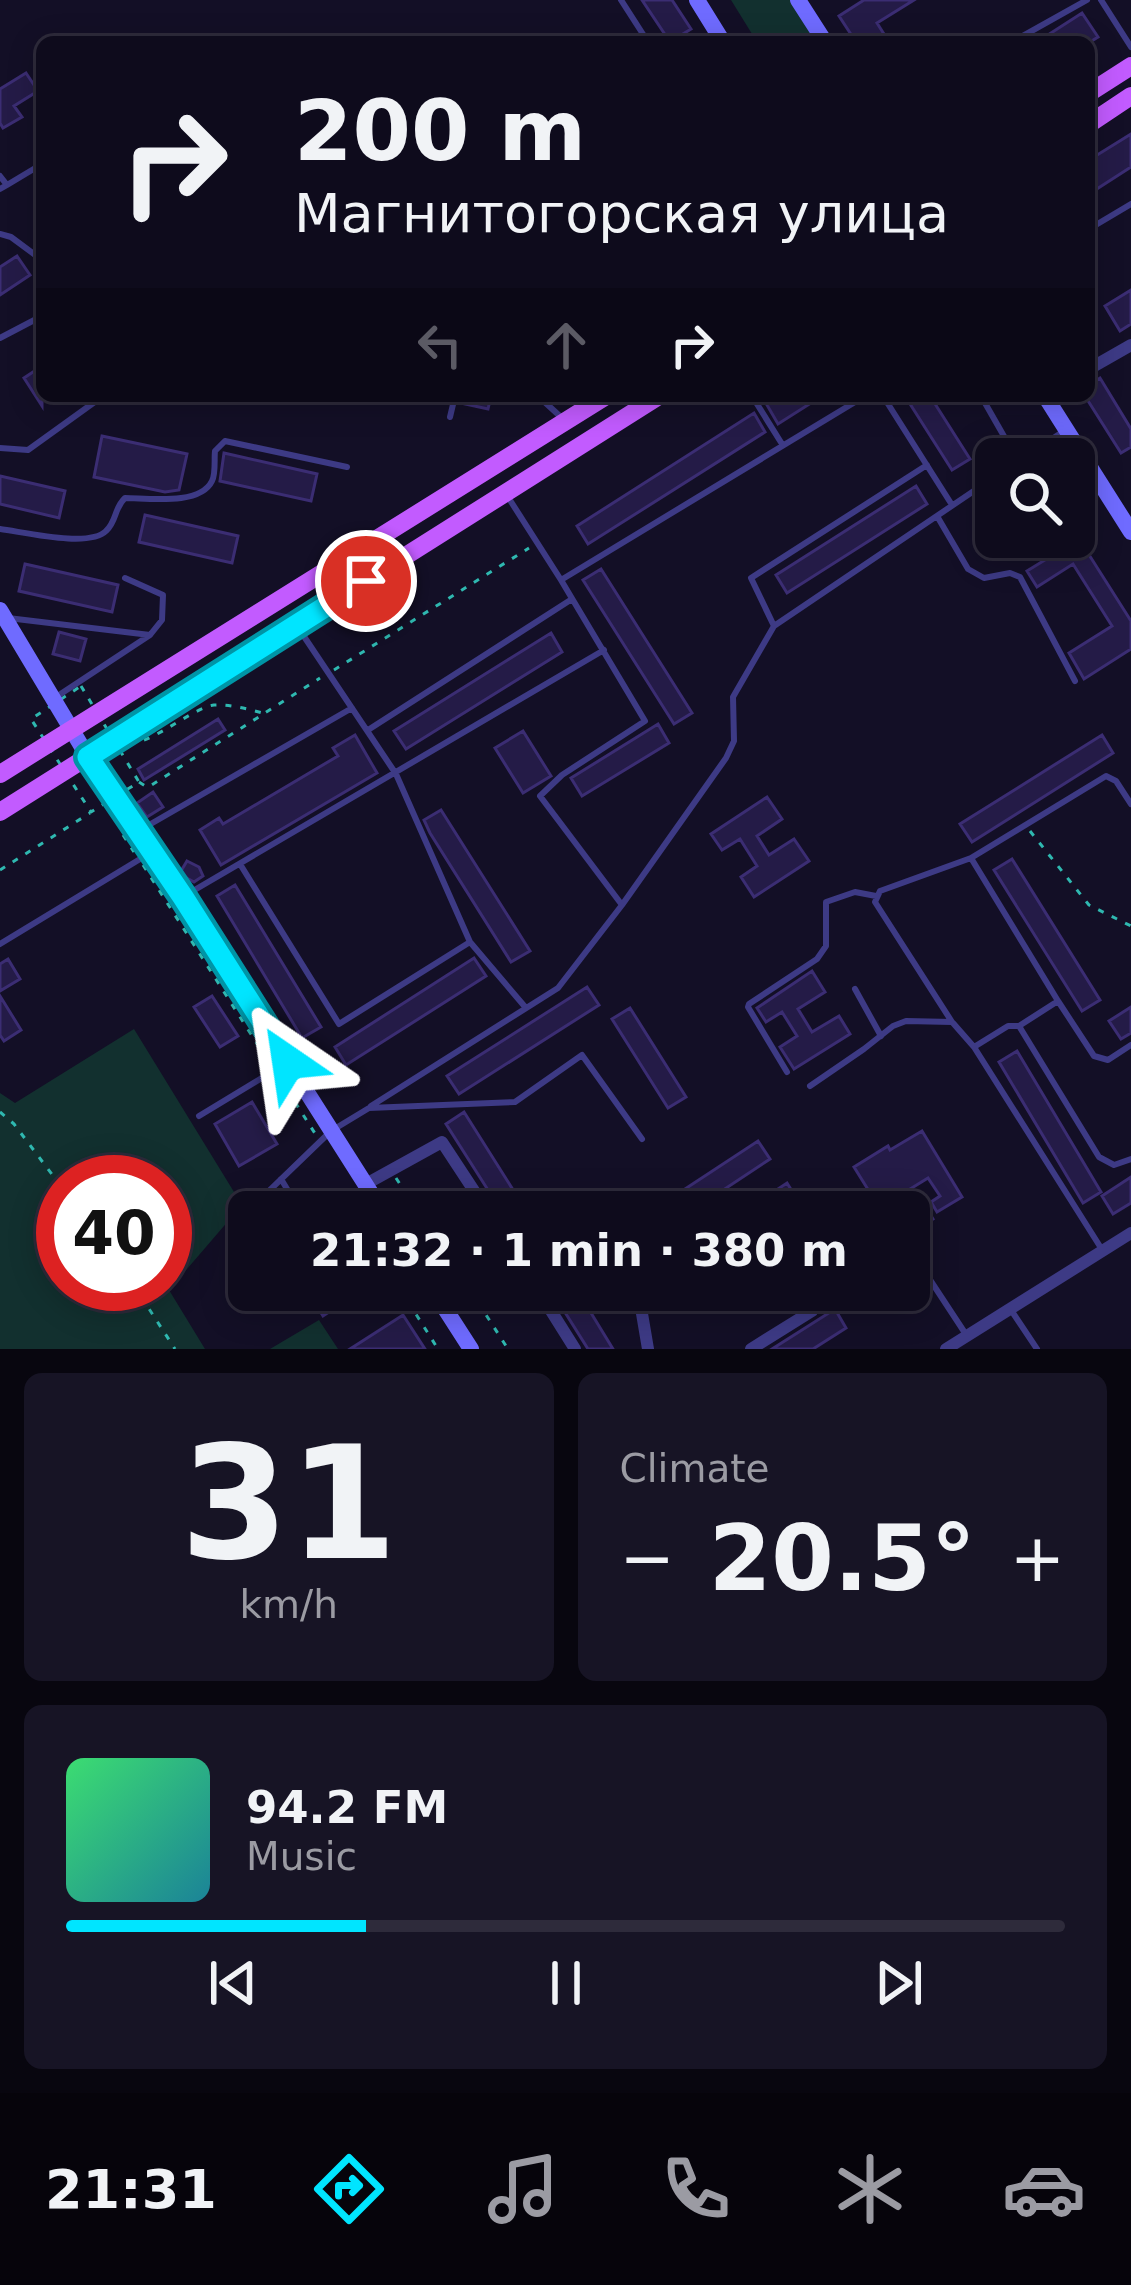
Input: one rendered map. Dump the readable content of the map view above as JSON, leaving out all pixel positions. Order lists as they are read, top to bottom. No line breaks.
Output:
{"page":{"turn":["200 m","Магнитогорская улица"],"limit":"40","trip":"21:32 · 1 min · 380 m","tile":[["31","km/h"],"Climate"],"heat":["−","20.5°","+"],"song":["94.2 FM","Music"],"tabs":"21:31"}}
